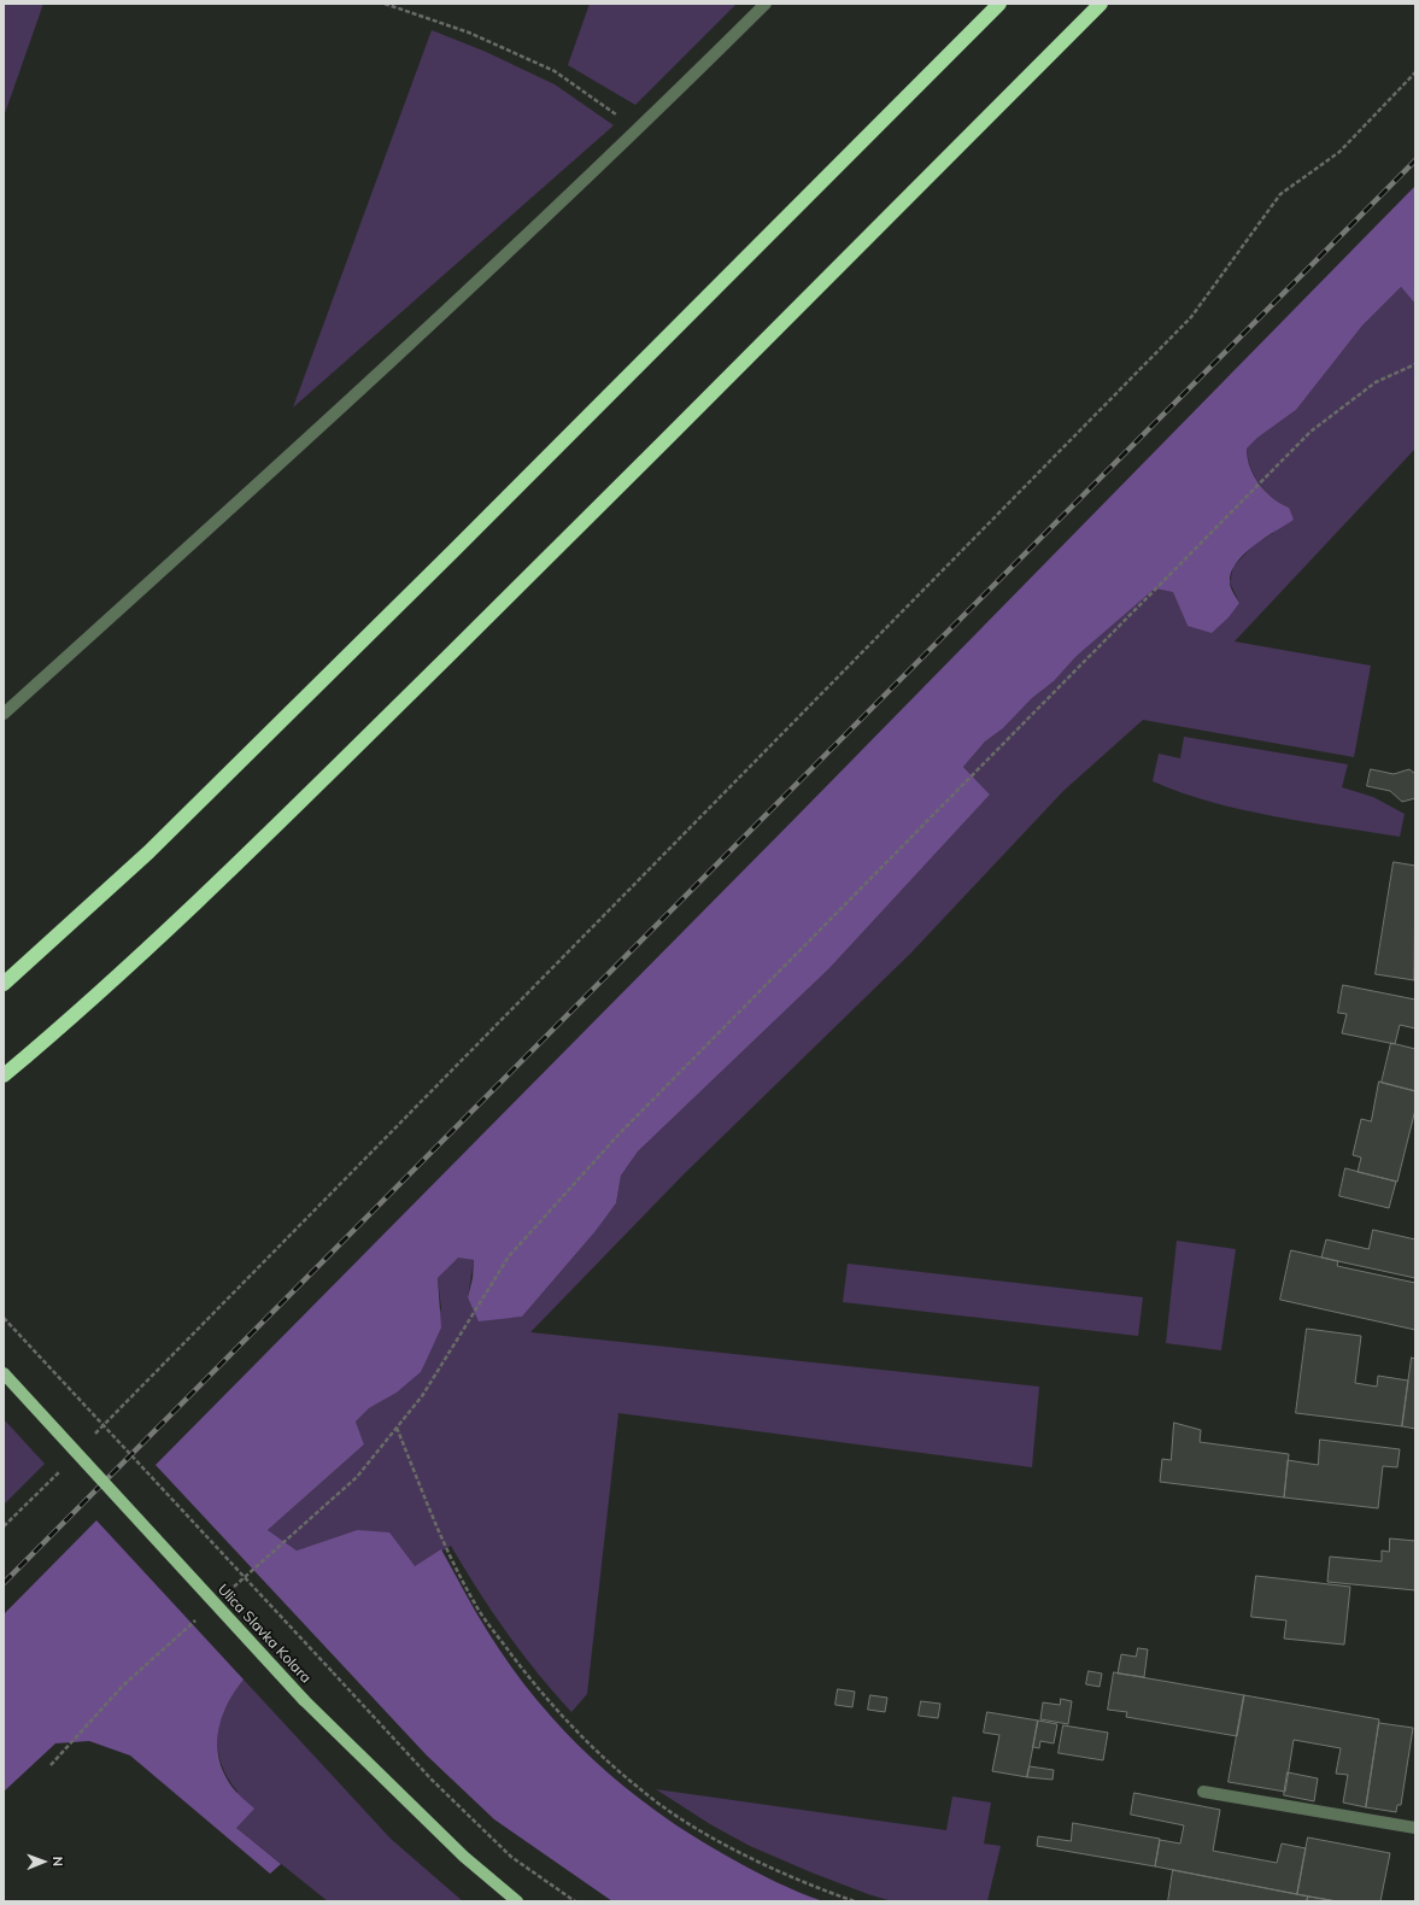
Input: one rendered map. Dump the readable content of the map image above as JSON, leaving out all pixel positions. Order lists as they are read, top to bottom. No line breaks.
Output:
{"streets":{"main road":["Ulica Slavka Kolara"]},"north":"right"}
